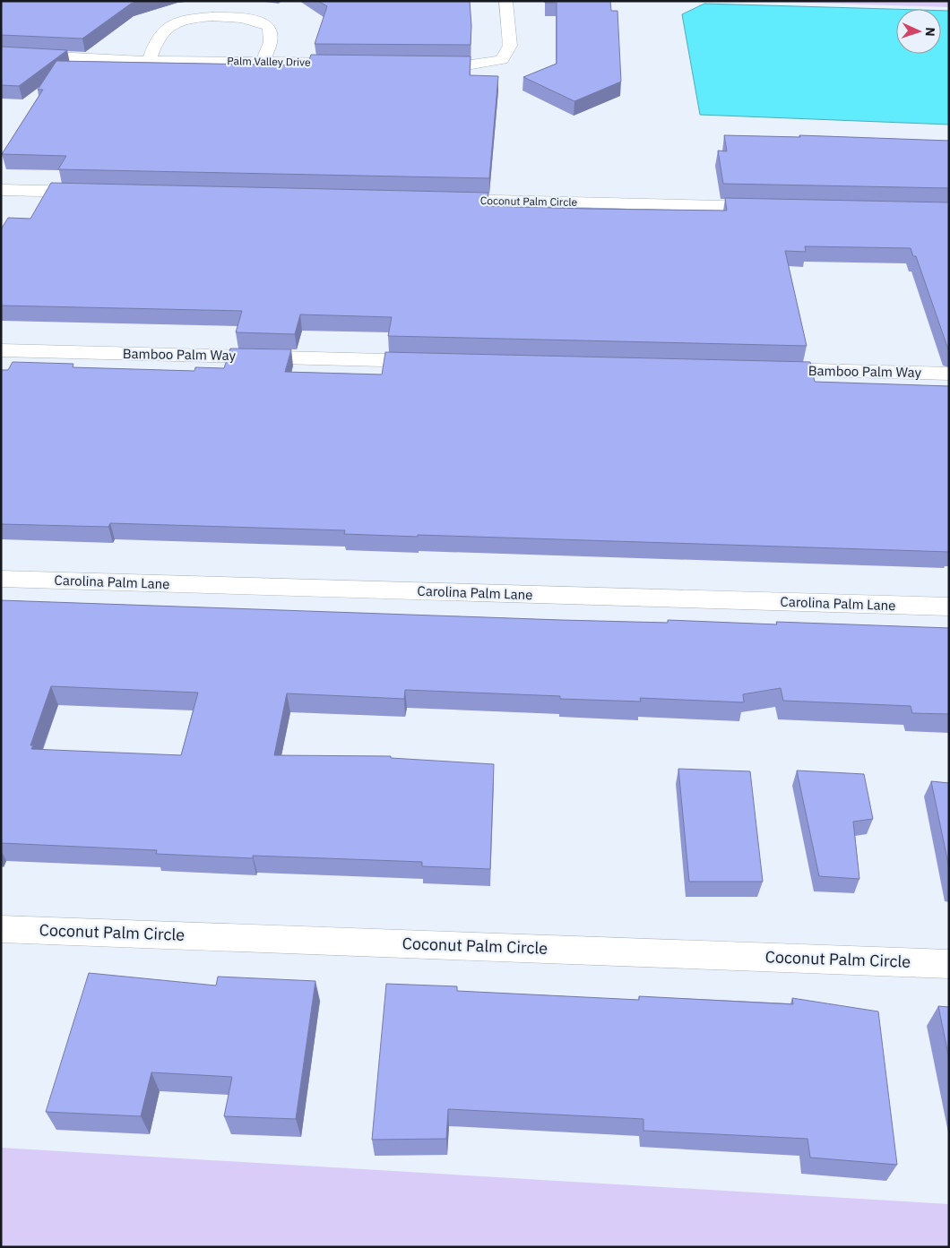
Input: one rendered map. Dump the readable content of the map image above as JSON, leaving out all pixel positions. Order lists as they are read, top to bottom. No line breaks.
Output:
{"streets":{"street":["Palm Valley Drive","Coconut Palm Circle","Bamboo Palm Way","Carolina Palm Lane"]},"north":"right"}
